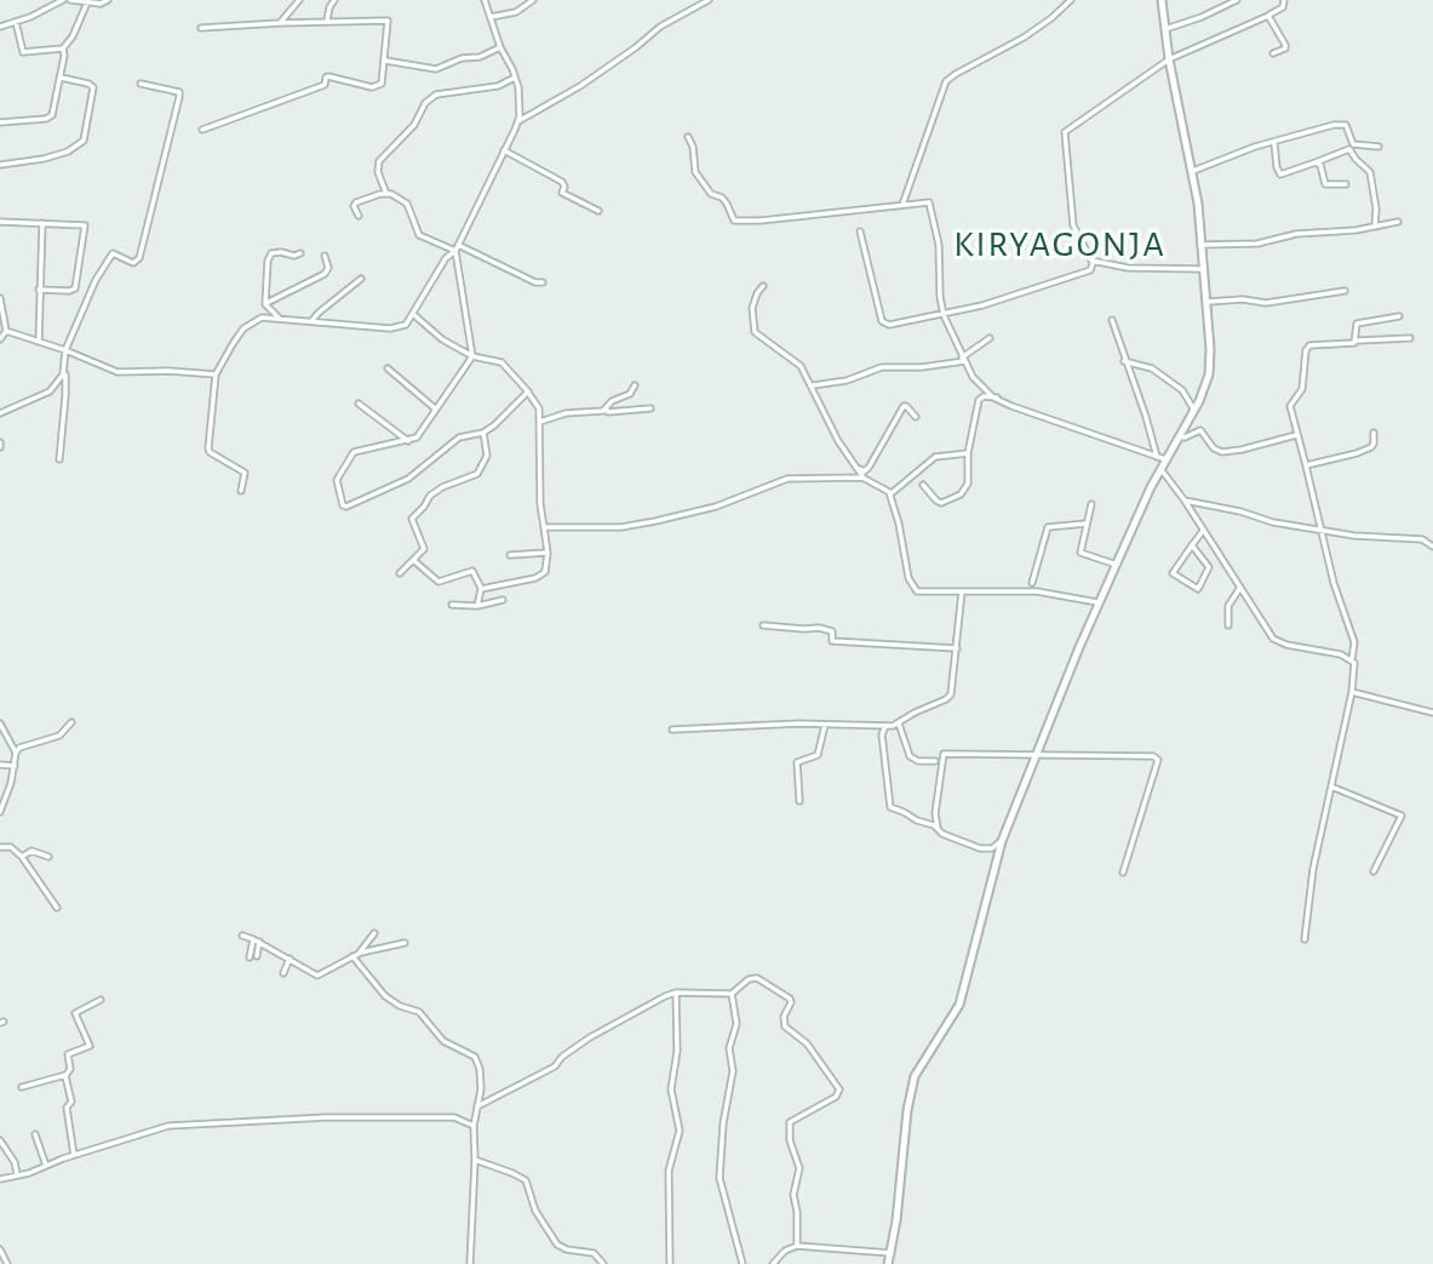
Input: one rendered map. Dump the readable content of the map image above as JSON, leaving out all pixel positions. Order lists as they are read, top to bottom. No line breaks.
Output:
{"districts":["KIRYAGONJA"]}
